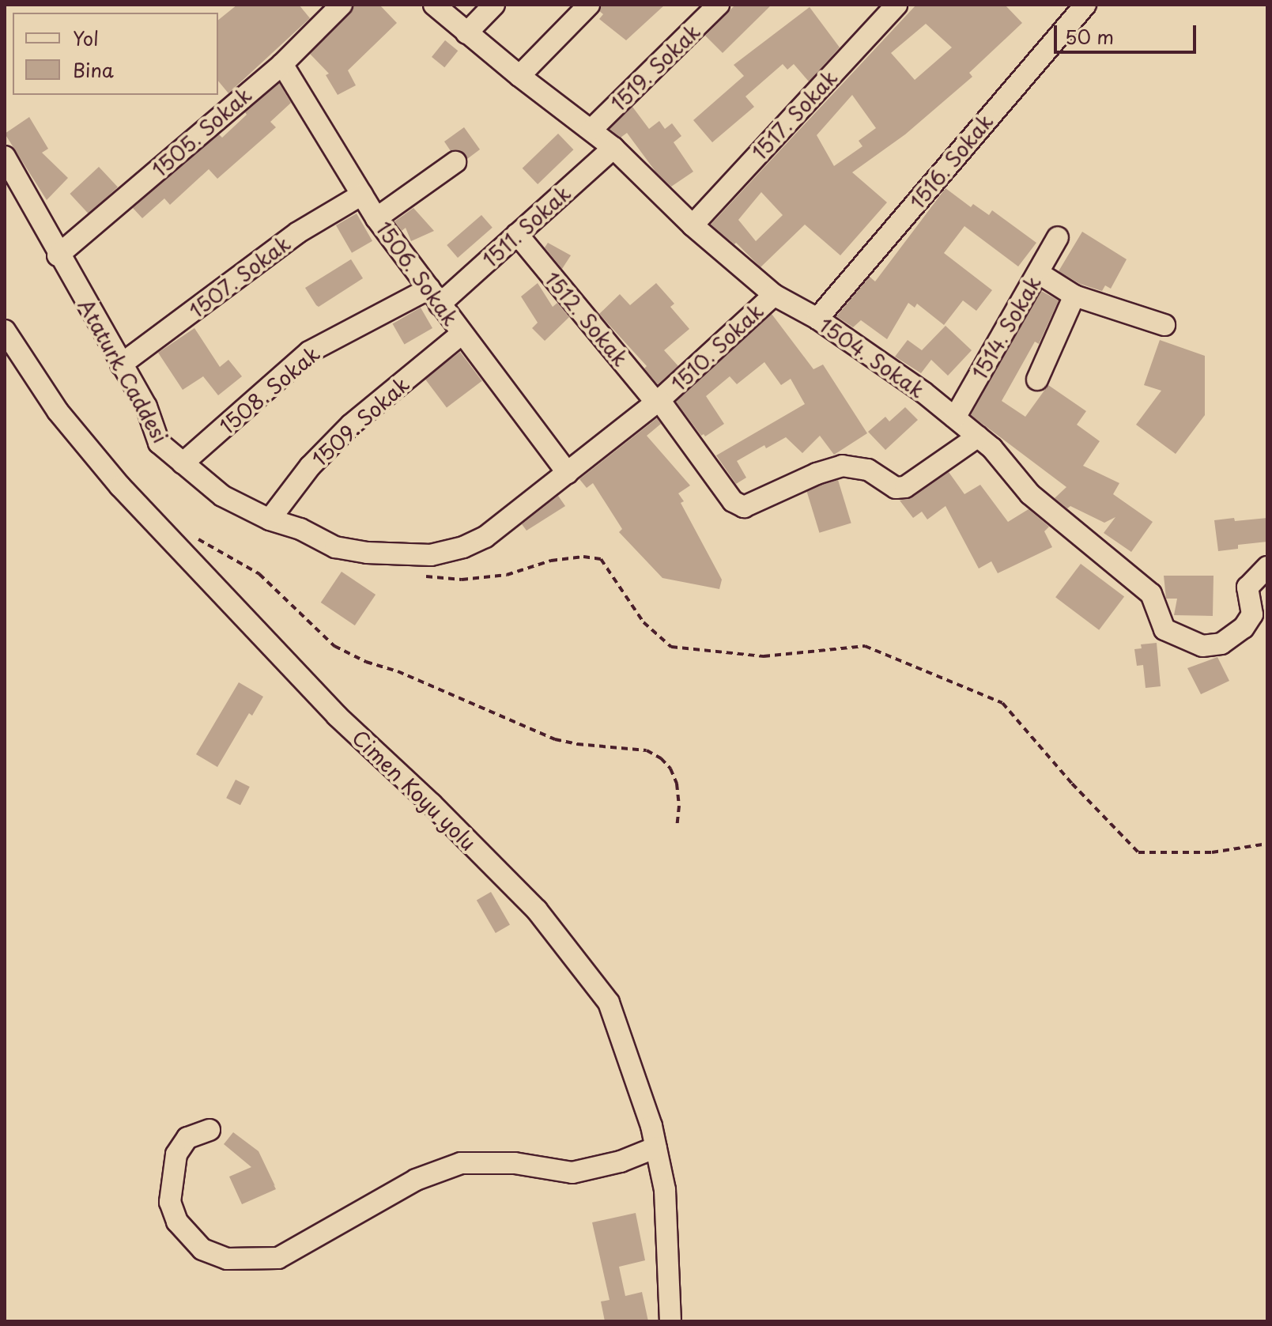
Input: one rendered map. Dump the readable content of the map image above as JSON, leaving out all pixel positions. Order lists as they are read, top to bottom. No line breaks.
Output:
{"streets":{"street":["1519. Sokak","1517. Sokak","1505. Sokak","1516. Sokak","1511. Sokak","1506. Sokak","1507. Sokak","1512. Sokak","1514. Sokak","1510. Sokak","1504. Sokak","Ataturk Caddesi","1508. Sokak","1509. Sokak","Cimen Koyu yolu"]},"crossings":[["1519. Sokak","1504. Sokak"],["1517. Sokak","1504. Sokak"],["1505. Sokak","1506. Sokak"],["1505. Sokak","Ataturk Caddesi"],["1516. Sokak","1504. Sokak"],["1511. Sokak","1506. Sokak"],["1511. Sokak","1512. Sokak"],["1511. Sokak","1504. Sokak"],["1511. Sokak","1508. Sokak"],["1506. Sokak","1507. Sokak"],["1506. Sokak","Ataturk Caddesi"],["1506. Sokak","1508. Sokak"],["1506. Sokak","1509. Sokak"],["1507. Sokak","Ataturk Caddesi"],["1512. Sokak","1510. Sokak"],["1512. Sokak","1504. Sokak"],["1512. Sokak","Ataturk Caddesi"],["1514. Sokak","1504. Sokak"],["1510. Sokak","1504. Sokak"],["1510. Sokak","Ataturk Caddesi"],["Ataturk Caddesi","1508. Sokak"],["Ataturk Caddesi","1509. Sokak"]],"legend":["Yol","Bina"],"scale_bar":"50 m"}
